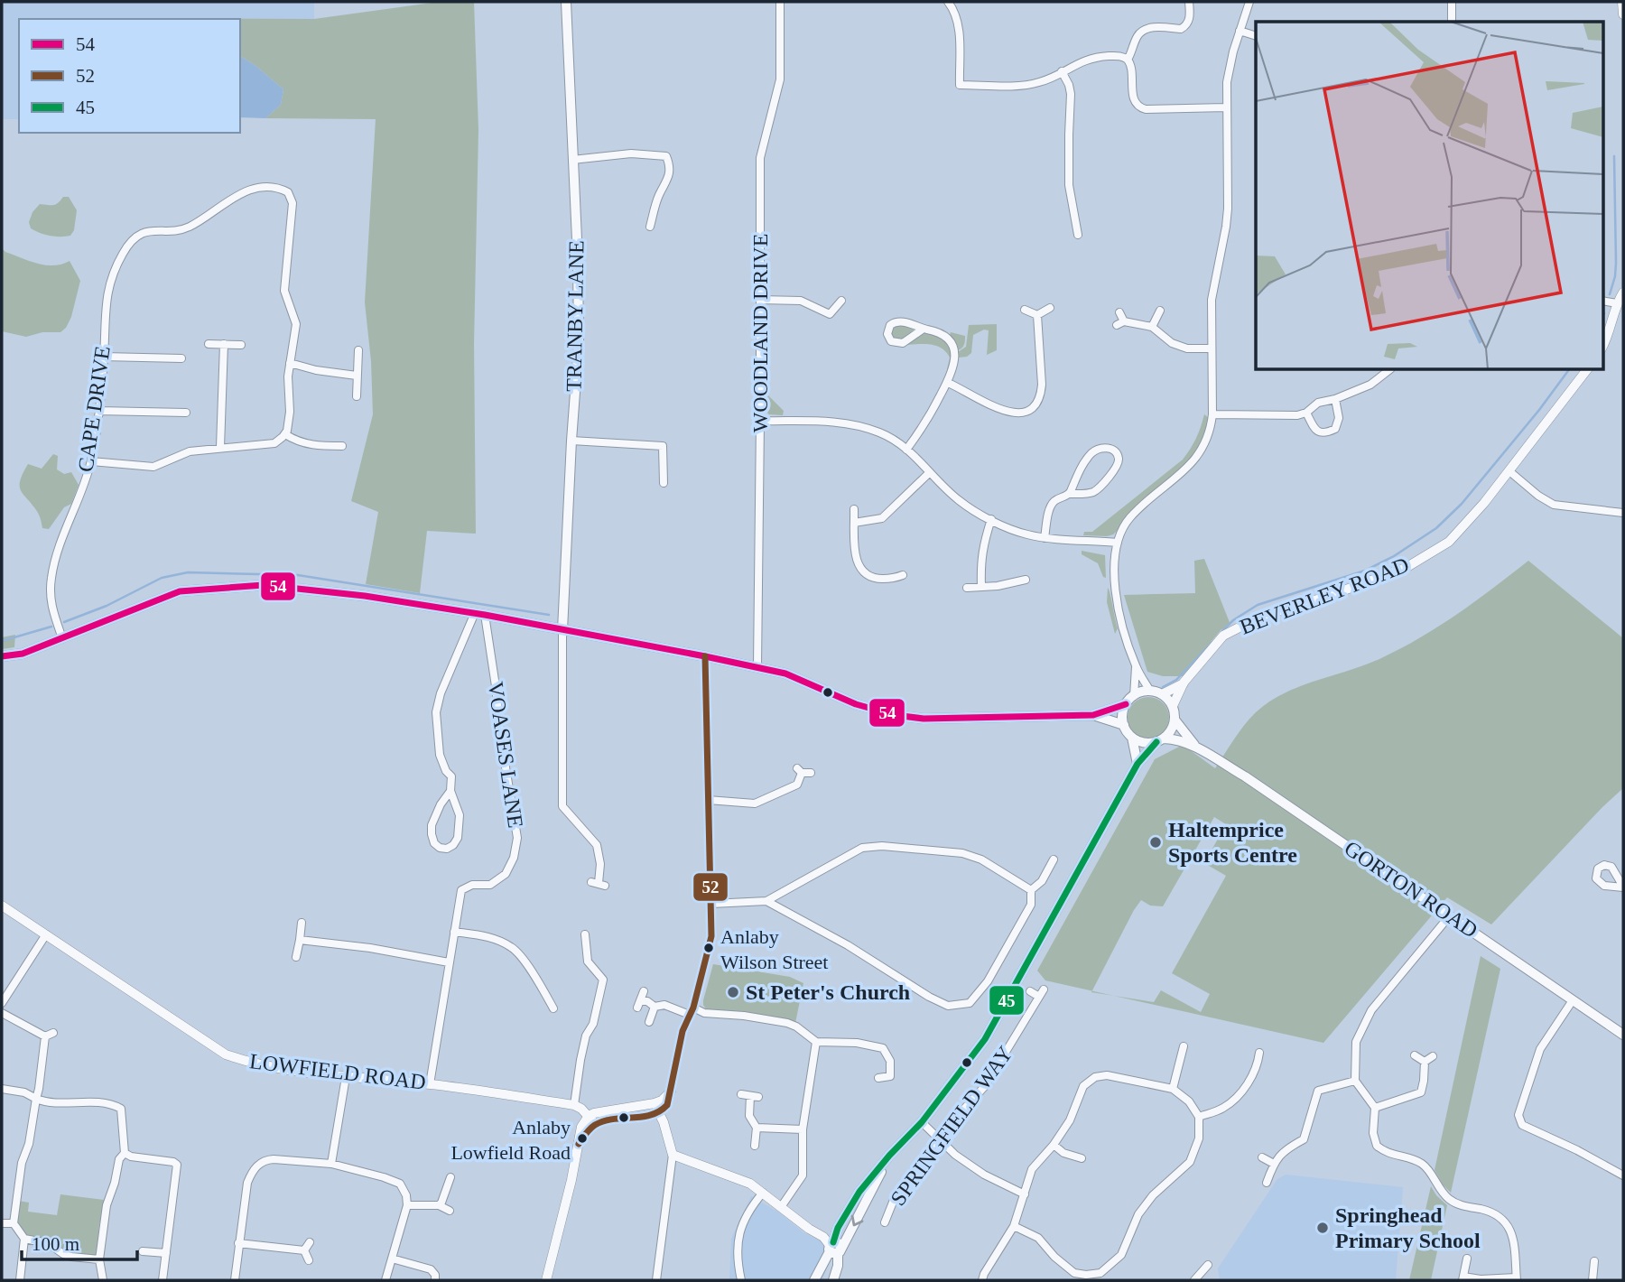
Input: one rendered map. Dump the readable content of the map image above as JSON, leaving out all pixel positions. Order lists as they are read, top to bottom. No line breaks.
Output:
{"streets":{"main road":["TRANBY LANE","GORTON ROAD","SPRINGFIELD WAY"],"street":["WOODLAND DRIVE","CAPE DRIVE","BEVERLEY ROAD","VOASES LANE","LOWFIELD ROAD"]},"crossings":[["BEVERLEY ROAD","GORTON ROAD"],["BEVERLEY ROAD","SPRINGFIELD WAY"],["VOASES LANE","LOWFIELD ROAD"],["GORTON ROAD","SPRINGFIELD WAY"]],"places":["Haltemprice Sports Centre","Anlaby Wilson Street","St Peter's Church","Anlaby Lowfield Road","Springhead Primary School"],"lines":["transit line 54","transit line 52","transit line 45"],"legend":["54","52","45"],"scale_bar":"100 m"}
